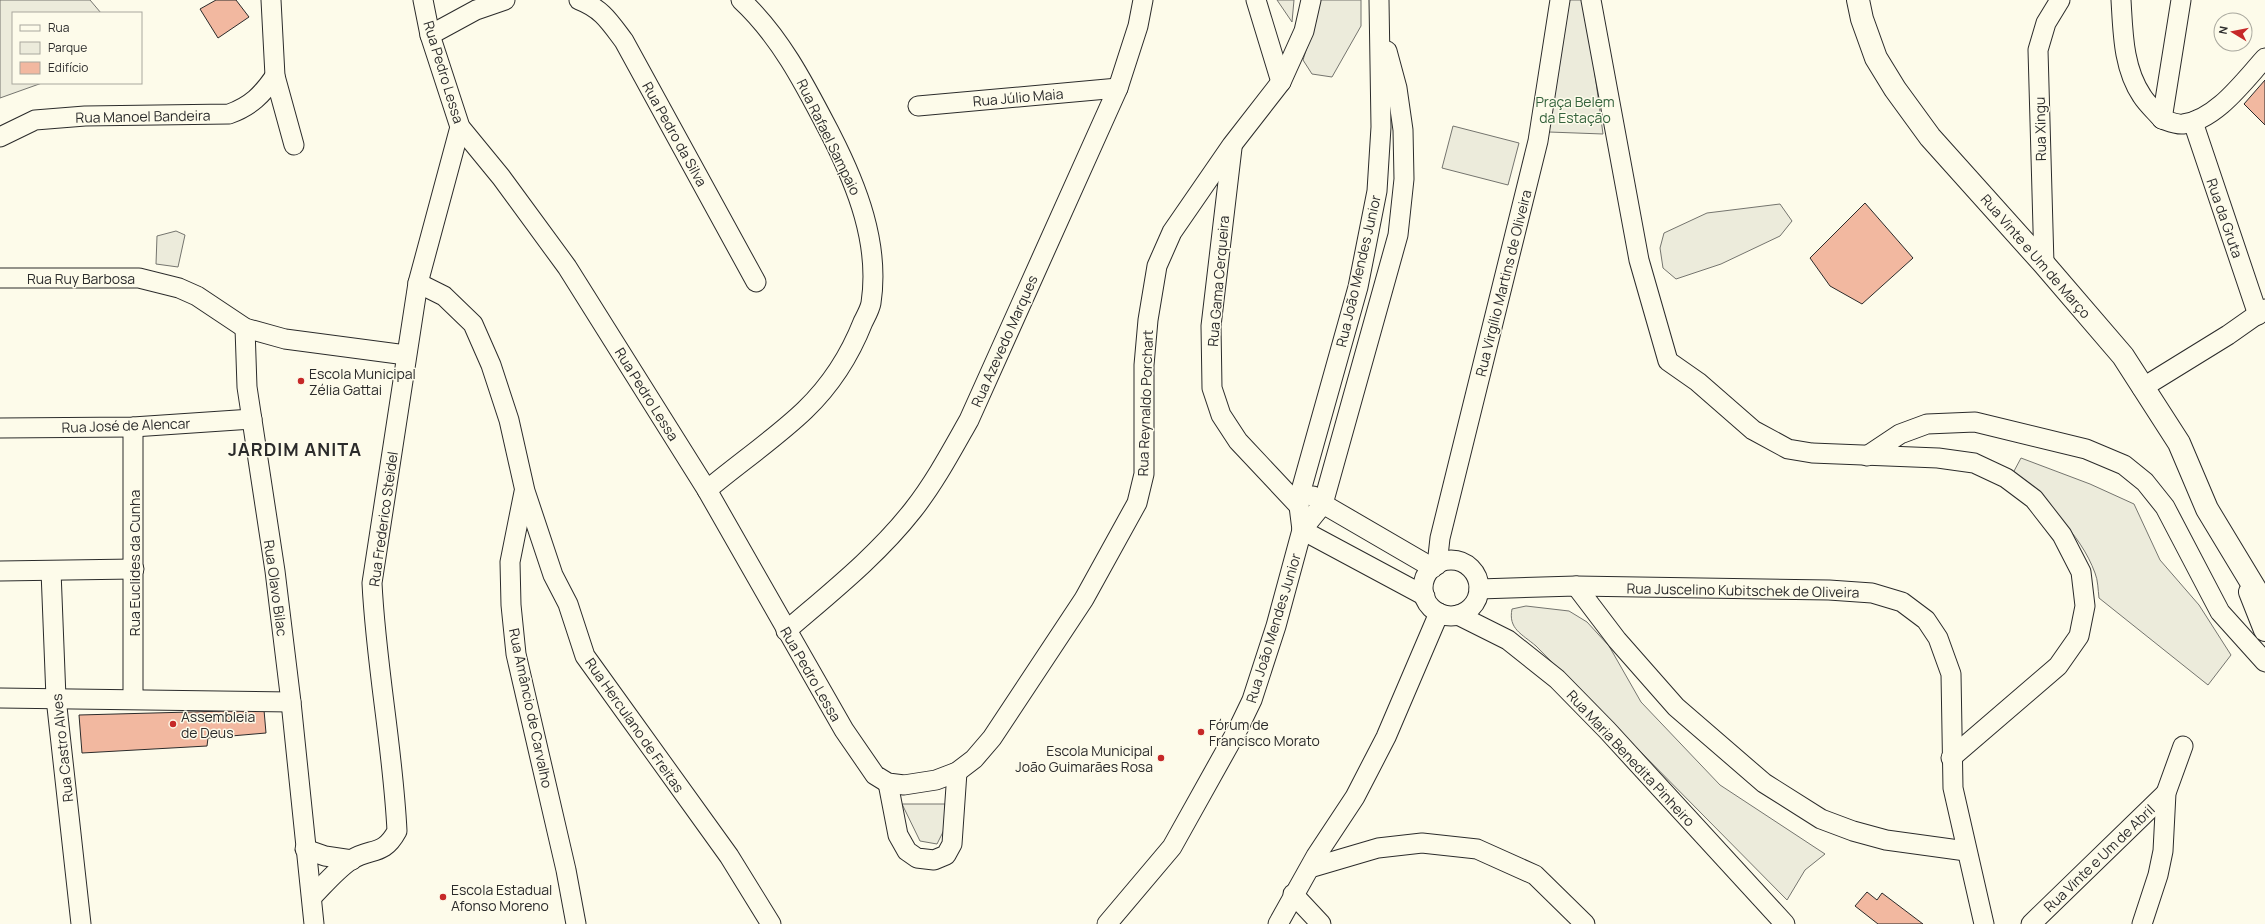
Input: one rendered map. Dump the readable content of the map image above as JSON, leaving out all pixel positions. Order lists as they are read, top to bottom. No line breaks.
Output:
{"streets":{"main road":["Rua Vinte e Um de Março"],"street":["Rua Pedro Lessa","Rua Júlio Maia","Rua Manoel Bandeira","Rua Xingu","Rua Pedro da Silva","Rua Rafael Sampaio","Rua da Gruta","Rua João Mendes Junior","Rua Ruy Barbosa","Rua Gama Cerqueira","Rua Virgílio Martins de Oliveira","Rua Azevedo Marques","Rua Reynaldo Porchart","Rua José de Alencar","Rua Frederico Steidel","Rua Euclides da Cunha","Rua Olavo Bilac","Rua Juscelino Kubitschek de Oliveira","Rua Amâncio de Carvalho","Rua Herculano de Freitas","Rua Castro Alves","Rua Maria Benedita Pinheiro","Rua Vinte e Um de Abril"]},"crossings":[["Rua Pedro Lessa","Rua Rafael Sampaio"],["Rua Pedro Lessa","Rua Azevedo Marques"],["Rua Pedro Lessa","Rua Reynaldo Porchart"],["Rua Pedro Lessa","Rua Frederico Steidel"],["Rua Júlio Maia","Rua Azevedo Marques"],["Rua Xingu","Rua Vinte e Um de Março"],["Rua João Mendes Junior","Rua Gama Cerqueira"],["Rua Ruy Barbosa","Rua Frederico Steidel"],["Rua Ruy Barbosa","Rua Olavo Bilac"],["Rua Gama Cerqueira","Rua Reynaldo Porchart"],["Rua Virgílio Martins de Oliveira","Rua Juscelino Kubitschek de Oliveira"],["Rua Virgílio Martins de Oliveira","Rua Maria Benedita Pinheiro"],["Rua José de Alencar","Rua Euclides da Cunha"],["Rua José de Alencar","Rua Olavo Bilac"],["Rua Frederico Steidel","Rua Olavo Bilac"],["Rua Frederico Steidel","Rua Herculano de Freitas"],["Rua Juscelino Kubitschek de Oliveira","Rua Maria Benedita Pinheiro"],["Rua Amâncio de Carvalho","Rua Herculano de Freitas"]],"districts":["JARDIM ANITA"],"parks":["Praça Belem da Estação"],"places":["Escola Municipal Zélia Gattai","Assembleia de Deus","Fórum de Francisco Morato","Escola Municipal João Guimarães Rosa","Escola Estadual Afonso Moreno"],"legend":["Rua","Parque","Edifício"],"north":"left"}
